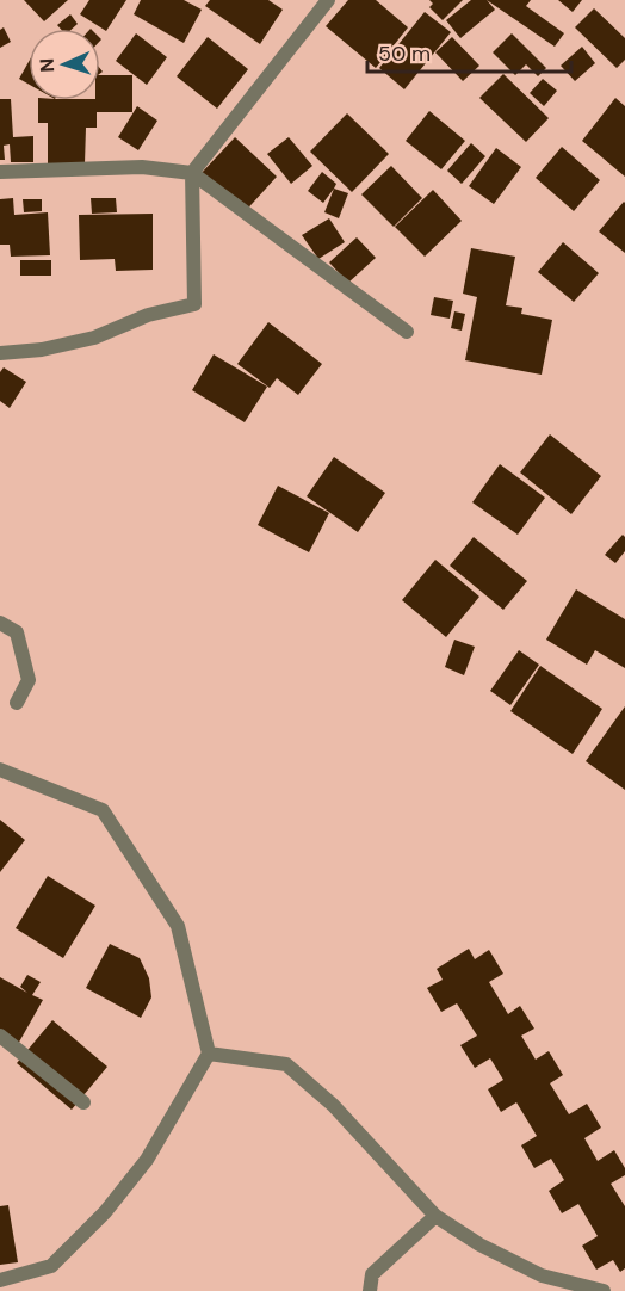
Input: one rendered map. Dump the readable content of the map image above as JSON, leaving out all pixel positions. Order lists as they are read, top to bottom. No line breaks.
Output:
{"scale_bar":"50 m","north":"left"}
